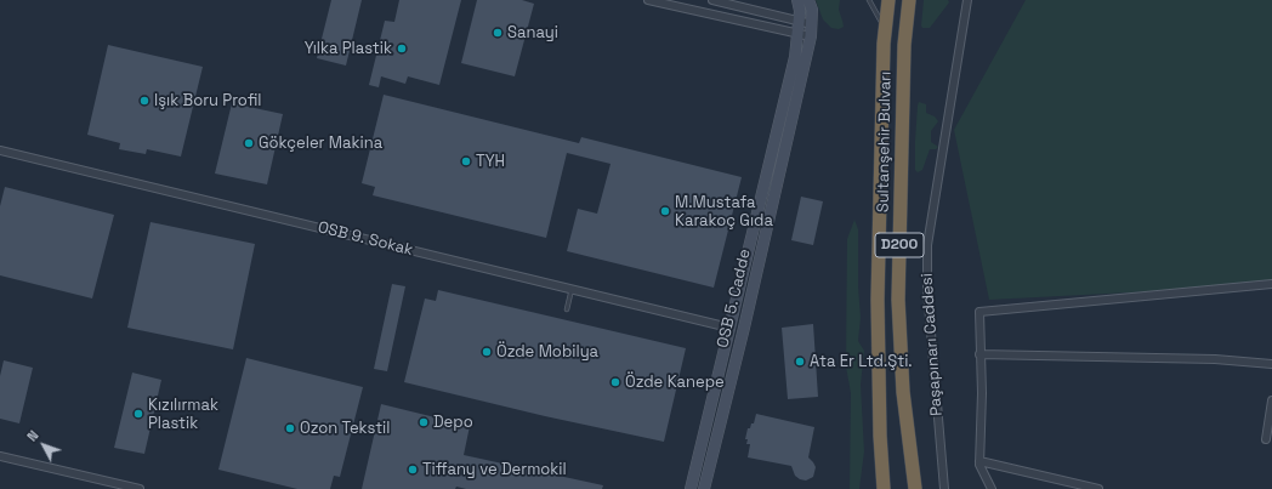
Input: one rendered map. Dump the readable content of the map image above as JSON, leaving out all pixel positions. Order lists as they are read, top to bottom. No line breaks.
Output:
{"streets":{"highway":["Sultanşehir Bulvarı","D200"],"street":["OSB 9. Sokak","OSB 5. Cadde","Paşapınarı Caddesi"]},"places":["Sanayi","Yılka Plastik","Işık Boru Profil","Gökçeler Makina","TYH","M.Mustafa Karakoç Gıda","Özde Mobilya","Ata Er Ltd.Şti.","Özde Kanepe","Kızılırmak Plastik","Depo","Ozon Tekstil","Tiffany ve Dermokil"],"north":"top left"}
